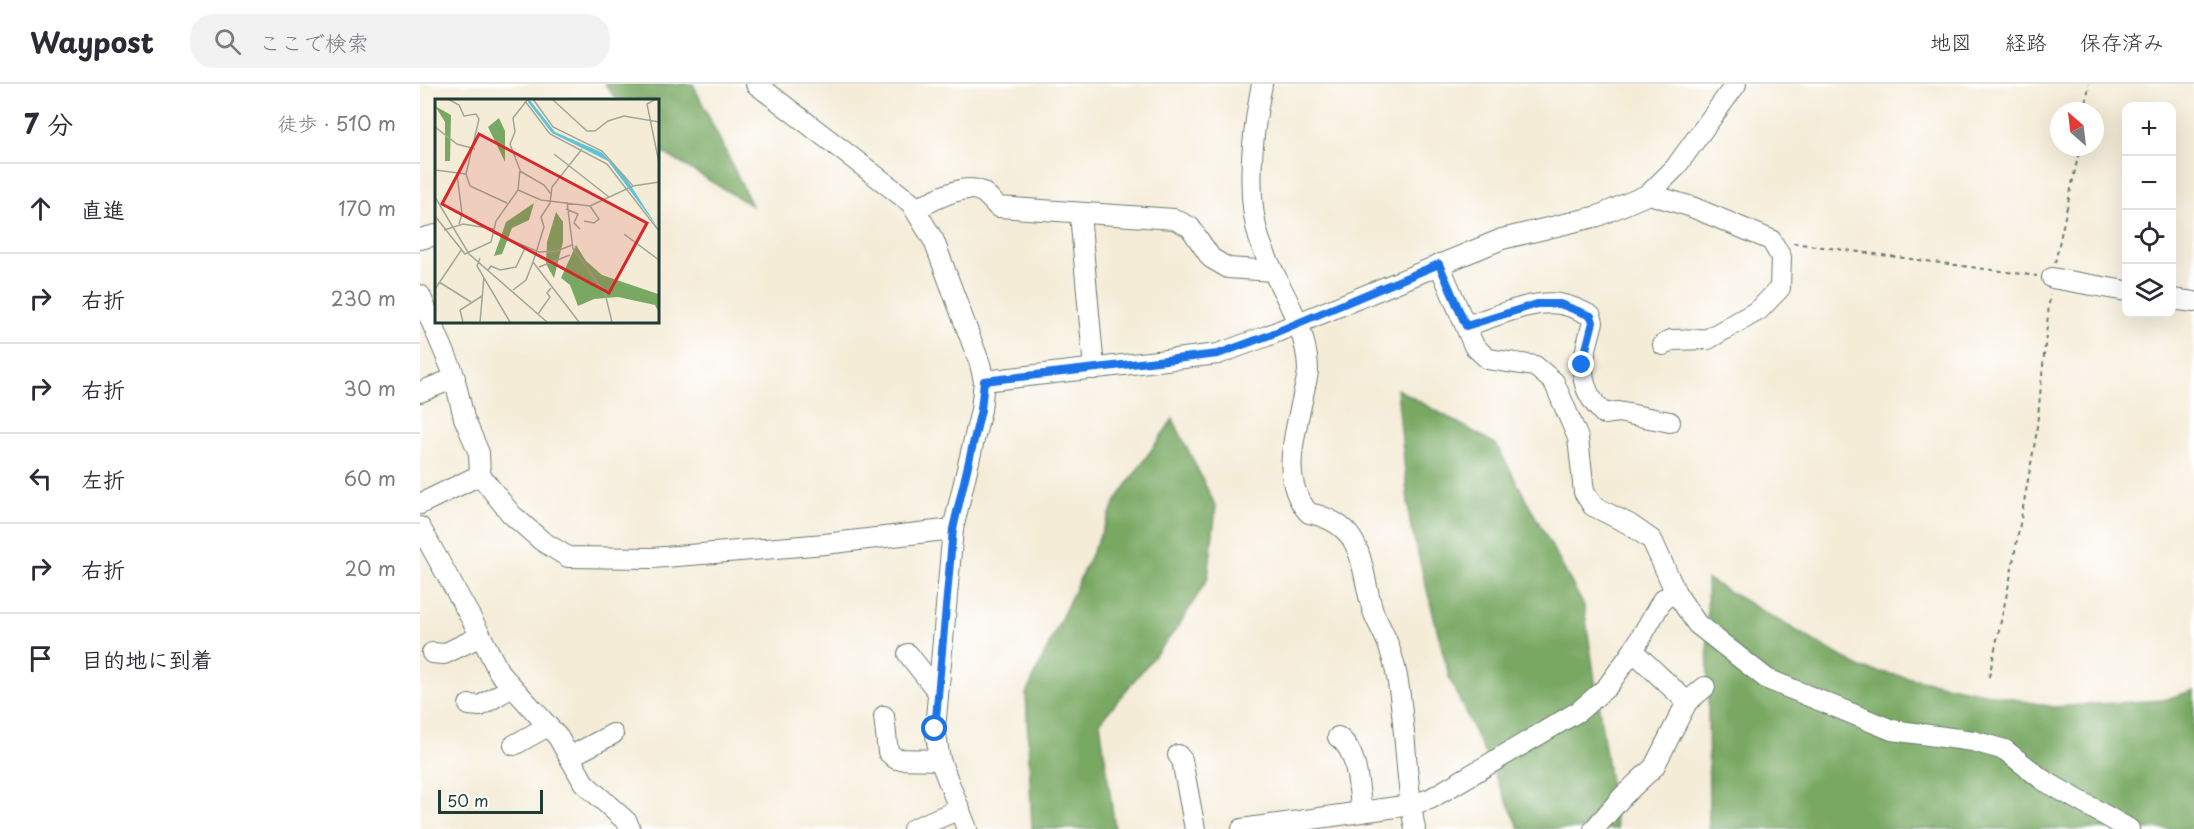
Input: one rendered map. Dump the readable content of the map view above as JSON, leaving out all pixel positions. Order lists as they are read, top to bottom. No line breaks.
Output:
{"scale_bar":"50 m","north":"top left","page":{"header":"Waypost","search":"ここで検索","nav":["地図","経路","保存済み"],"heading":["7 分","徒歩 · 510 m"],"map_buttons":["+","−"],"list":[["直進","170 m"],["右折","230 m"],["右折","30 m"],["左折","60 m"],["右折","20 m"],"目的地に到着"],"scale":"50 m"}}
